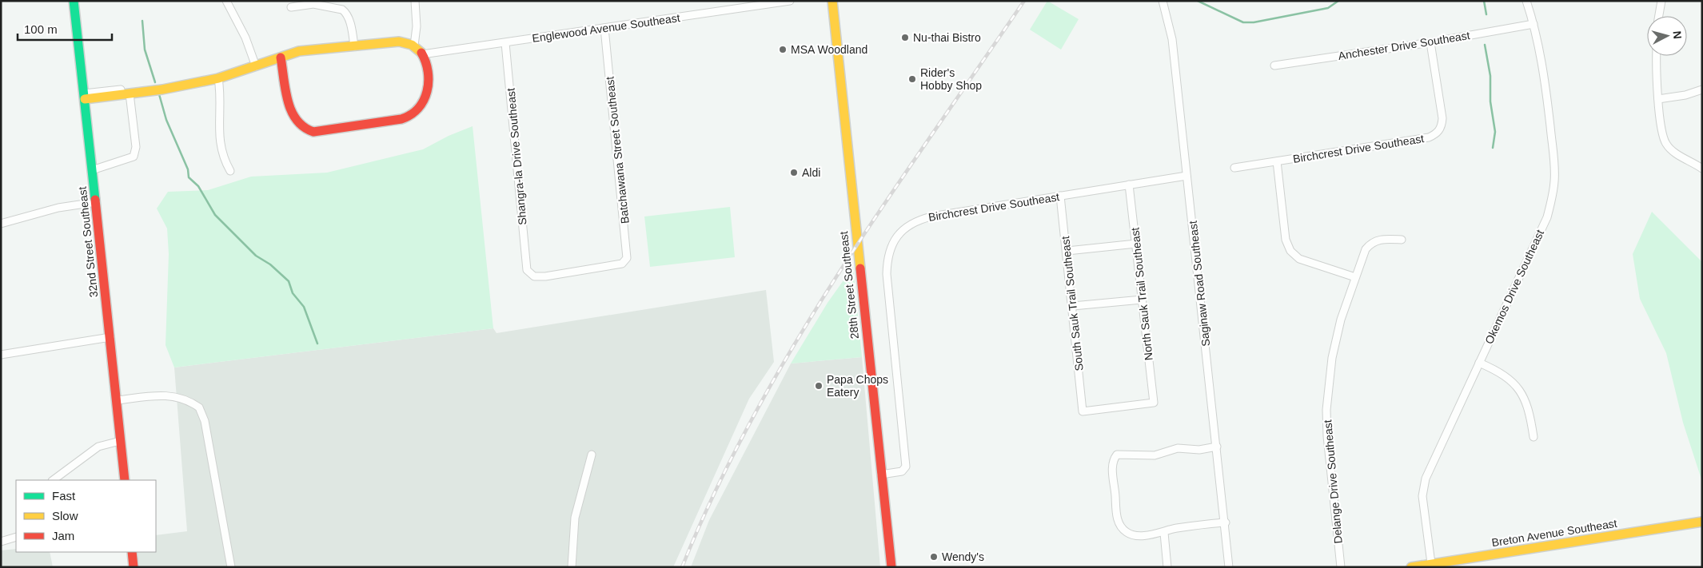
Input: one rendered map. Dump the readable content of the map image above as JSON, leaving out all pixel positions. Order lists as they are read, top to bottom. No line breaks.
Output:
{"streets":{"street":["Englewood Avenue Southeast","Anchester Drive Southeast","Birchcrest Drive Southeast","Batchawana Street Southeast","Shangra-la Drive Southeast","32nd Street Southeast","Saginaw Road Southeast","28th Street Southeast","Okemos Drive Southeast","North Sauk Trail Southeast","South Sauk Trail Southeast","Delange Drive Southeast","Breton Avenue Southeast"]},"crossings":[["Englewood Avenue Southeast","Batchawana Street Southeast"],["Englewood Avenue Southeast","Shangra-la Drive Southeast"],["Anchester Drive Southeast","Birchcrest Drive Southeast"],["Anchester Drive Southeast","Okemos Drive Southeast"],["Birchcrest Drive Southeast","Saginaw Road Southeast"],["Birchcrest Drive Southeast","28th Street Southeast"],["Birchcrest Drive Southeast","North Sauk Trail Southeast"],["Birchcrest Drive Southeast","South Sauk Trail Southeast"],["Batchawana Street Southeast","Shangra-la Drive Southeast"],["Okemos Drive Southeast","Breton Avenue Southeast"],["North Sauk Trail Southeast","South Sauk Trail Southeast"]],"places":["Nu-thai Bistro","MSA Woodland","Rider's Hobby Shop","Aldi","Papa Chops Eatery","Wendy's"],"legend":["Fast","Slow","Jam"],"scale_bar":"100 m","north":"right"}
